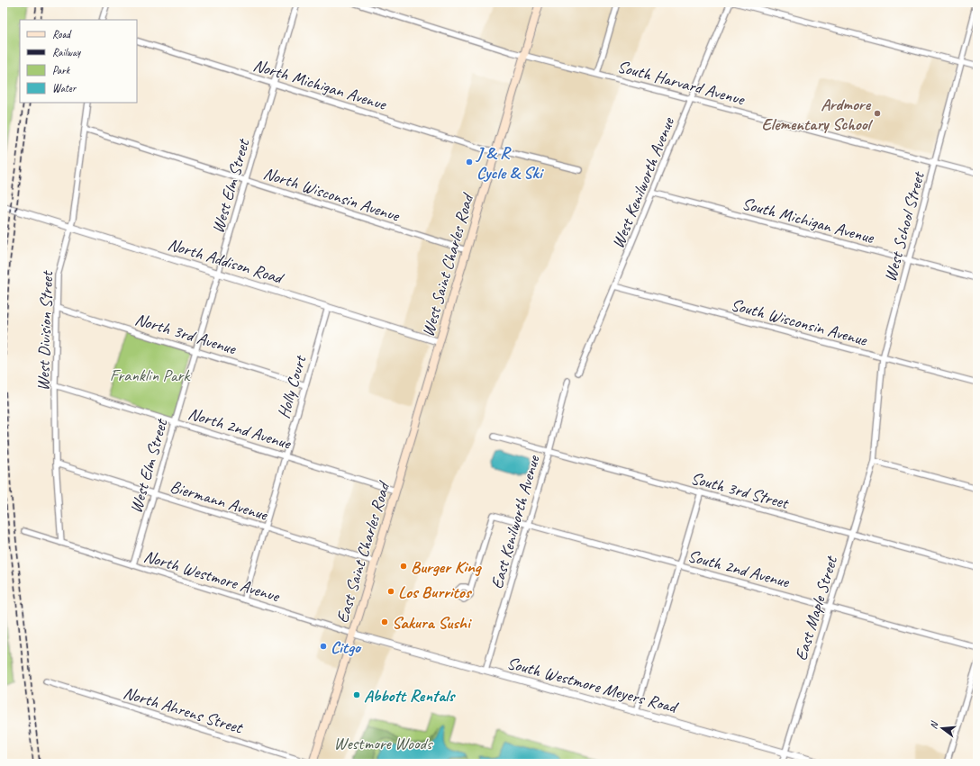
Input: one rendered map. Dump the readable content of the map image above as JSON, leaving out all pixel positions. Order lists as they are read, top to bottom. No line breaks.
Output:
{"streets":{"main road":["West Saint Charles Road","East Saint Charles Road"],"street":["South Harvard Avenue","North Michigan Avenue","West Kenilworth Avenue","West Elm Street","North Wisconsin Avenue","South Michigan Avenue","West School Street","North Addison Road","South Wisconsin Avenue","West Division Street","North 3rd Avenue","Holly Court","North 2nd Avenue","South 3rd Street","Biermann Avenue","East Kenilworth Avenue","South 2nd Avenue","North Westmore Avenue","East Maple Street","South Westmore Meyers Road","North Ahrens Street"]},"crossings":[["South Harvard Avenue","West Kenilworth Avenue"],["South Harvard Avenue","West School Street"],["South Harvard Avenue","West Saint Charles Road"],["North Michigan Avenue","West Elm Street"],["North Michigan Avenue","West Saint Charles Road"],["West Kenilworth Avenue","South Michigan Avenue"],["West Kenilworth Avenue","South Wisconsin Avenue"],["West Elm Street","North Wisconsin Avenue"],["West Elm Street","North Addison Road"],["West Elm Street","North 3rd Avenue"],["West Elm Street","North 2nd Avenue"],["West Elm Street","Biermann Avenue"],["West Elm Street","North Westmore Avenue"],["North Wisconsin Avenue","West Saint Charles Road"],["North Wisconsin Avenue","West Division Street"],["South Michigan Avenue","West School Street"],["West School Street","South Wisconsin Avenue"],["West School Street","East Maple Street"],["North Addison Road","West Saint Charles Road"],["North Addison Road","West Division Street"],["North Addison Road","Holly Court"],["West Saint Charles Road","East Saint Charles Road"],["West Division Street","North 3rd Avenue"],["West Division Street","North 2nd Avenue"],["West Division Street","Biermann Avenue"],["West Division Street","North Westmore Avenue"],["North 3rd Avenue","Holly Court"],["Holly Court","North 2nd Avenue"],["Holly Court","Biermann Avenue"],["Holly Court","North Westmore Avenue"],["North 2nd Avenue","East Saint Charles Road"],["South 3rd Street","East Kenilworth Avenue"],["South 3rd Street","East Maple Street"],["Biermann Avenue","East Saint Charles Road"],["East Kenilworth Avenue","South 2nd Avenue"],["East Kenilworth Avenue","South Westmore Meyers Road"],["East Saint Charles Road","North Westmore Avenue"],["East Saint Charles Road","South Westmore Meyers Road"],["East Saint Charles Road","North Ahrens Street"],["South 2nd Avenue","East Maple Street"],["North Westmore Avenue","South Westmore Meyers Road"],["East Maple Street","South Westmore Meyers Road"]],"parks":["Franklin Park","Westmore Woods"],"places":["Ardmore Elementary School","J & R Cycle & Ski","Burger King","Los Burritos","Sakura Sushi","Citgo","Abbott Rentals"],"legend":["Road","Railway","Park","Water"],"north":"left"}
